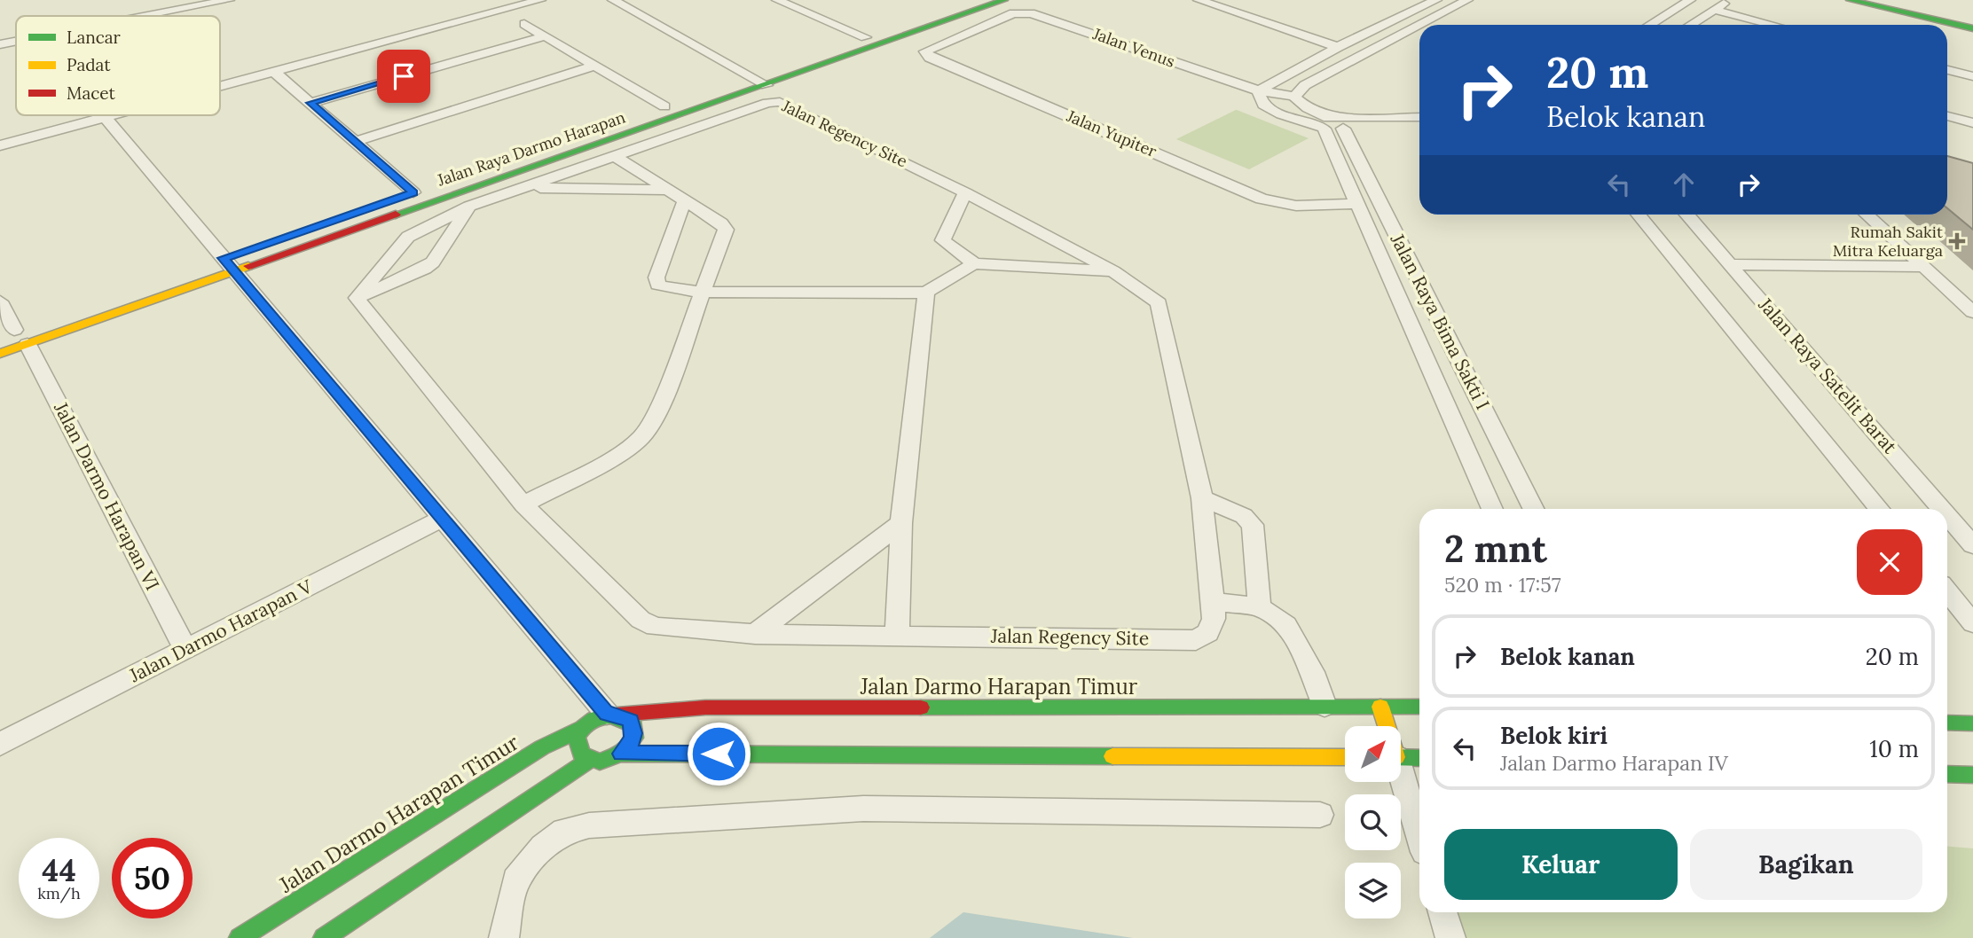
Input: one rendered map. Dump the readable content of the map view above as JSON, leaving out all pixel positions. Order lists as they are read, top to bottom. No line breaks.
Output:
{"streets":{"street":["Jalan Venus","Jalan Regency Site","Jalan Yupiter","Jalan Raya Darmo Harapan","Jalan Raya Bima Sakti I","Jalan Raya Satelit Barat","Jalan Darmo Harapan VI","Jalan Darmo Harapan V","Jalan Darmo Harapan Timur"]},"crossings":[["Jalan Venus","Jalan Yupiter"],["Jalan Yupiter","Jalan Raya Bima Sakti I"],["Jalan Raya Darmo Harapan","Jalan Darmo Harapan VI"],["Jalan Darmo Harapan VI","Jalan Darmo Harapan V"]],"places":{"health":["Rumah Sakit Mitra Keluarga"]},"legend":["Lancar","Padat","Macet"],"north":"top right","page":{"turn":["20 m","Belok kanan"],"heading":["2 mnt","520 m · 17:57"],"list":[{"name":"Belok kanan","value":"20 m"},{"name":"Belok kiri","note":"Jalan Darmo Harapan IV","value":"10 m"}],"buttons":["Keluar","Bagikan"],"speed":"44 km/h","limit":"50"}}
